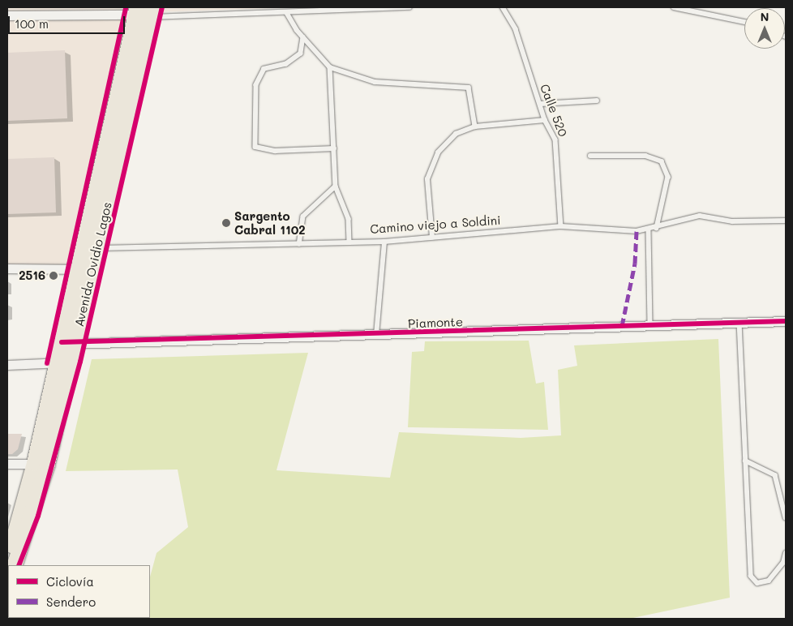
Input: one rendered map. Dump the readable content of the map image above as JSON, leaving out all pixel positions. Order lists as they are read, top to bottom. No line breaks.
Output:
{"streets":{"main road":["Avenida Ovidio Lagos"],"street":["Piamonte"],"lane":["Calle 520","Camino viejo a Soldini"]},"crossings":[["Calle 520","Camino viejo a Soldini"],["Camino viejo a Soldini","Avenida Ovidio Lagos"],["Avenida Ovidio Lagos","Piamonte"]],"places":["Sargento Cabral 1102","2516"],"legend":["Ciclovía","Sendero"],"scale_bar":"100 m","north":"top"}
